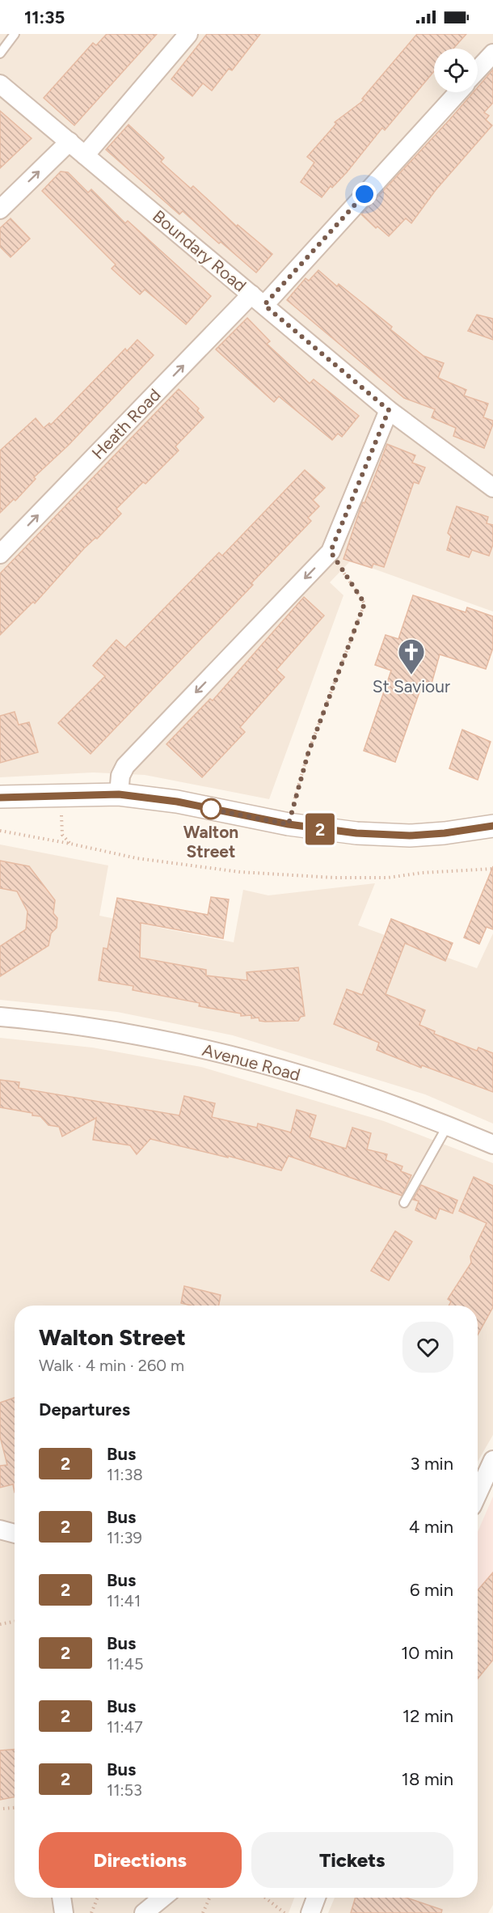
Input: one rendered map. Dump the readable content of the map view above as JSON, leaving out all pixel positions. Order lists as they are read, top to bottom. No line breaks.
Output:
{"streets":{"street":["Boundary Road","Heath Road","Avenue Road"]},"crossings":[["Boundary Road","Heath Road"]],"one_way":["Heath Road"],"places":{"church":["St Saviour"],"other":["Walton Street"]},"lines":["bus line 2"],"page":{"status":"11:35","on_map":"2","heading":[["Walton Street","Walk · 4 min · 260 m"],"Departures"],"list":[{"mark":"2","name":"Bus","note":"11:38","value":"3 min"},{"mark":"2","name":"Bus","note":"11:39","value":"4 min"},{"mark":"2","name":"Bus","note":"11:41","value":"6 min"},{"mark":"2","name":"Bus","note":"11:45","value":"10 min"},{"mark":"2","name":"Bus","note":"11:47","value":"12 min"},{"mark":"2","name":"Bus","note":"11:53","value":"18 min"}],"buttons":["Directions","Tickets"]}}
